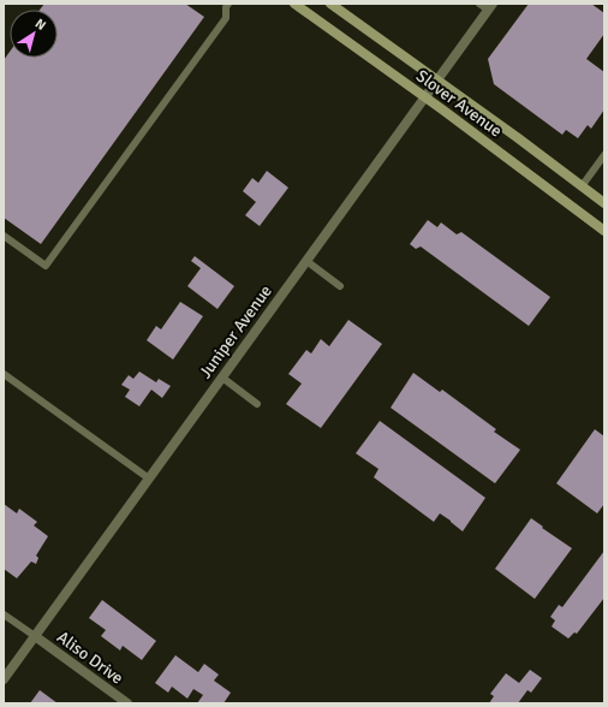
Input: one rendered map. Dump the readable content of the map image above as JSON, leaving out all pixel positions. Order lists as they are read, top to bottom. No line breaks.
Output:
{"streets":{"main road":["Slover Avenue"],"street":["Juniper Avenue","Aliso Drive"]},"crossings":[["Slover Avenue","Juniper Avenue"],["Juniper Avenue","Aliso Drive"]],"north":"top right"}
